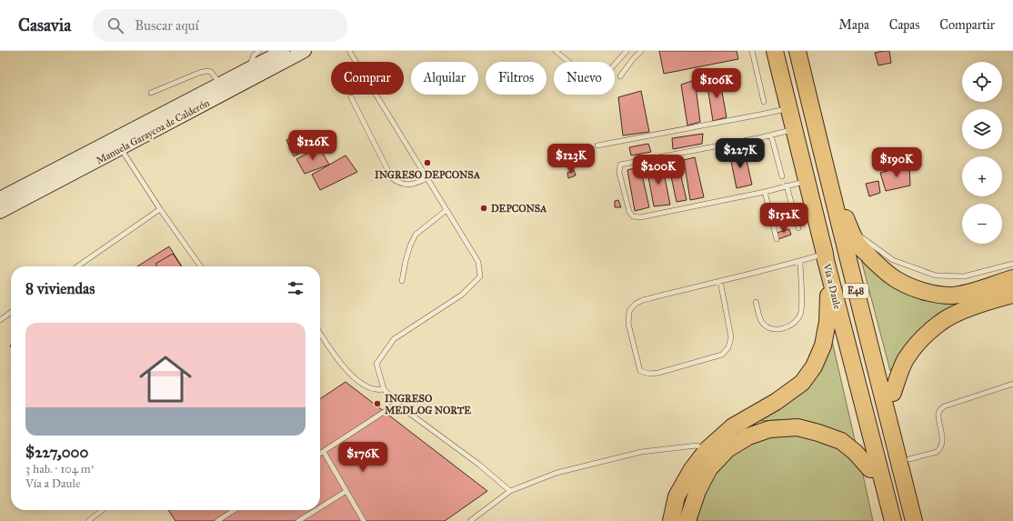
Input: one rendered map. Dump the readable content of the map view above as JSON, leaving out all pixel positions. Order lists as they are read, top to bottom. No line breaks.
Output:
{"streets":{"highway":["Vía a Daule","E48"],"street":["Manuela Garaycoa de Calderón"]},"places":["INGRESO DEPCONSA","DEPCONSA","INGRESO MEDLOG NORTE"],"page":{"header":"Casavia","search":"Buscar aquí","nav":["Mapa","Capas","Compartir"],"map_buttons":["+","−"],"chip":["Comprar","Alquilar","Filtros","Nuevo"],"price":["$106K","$126K","$227K","$123K","$190K","$200K","$152K","$176K"],"heading":"8 viviendas","list":[{"name":"$227,000","note":"3 hab. · 104 m² · Vía a Daule"}]}}
